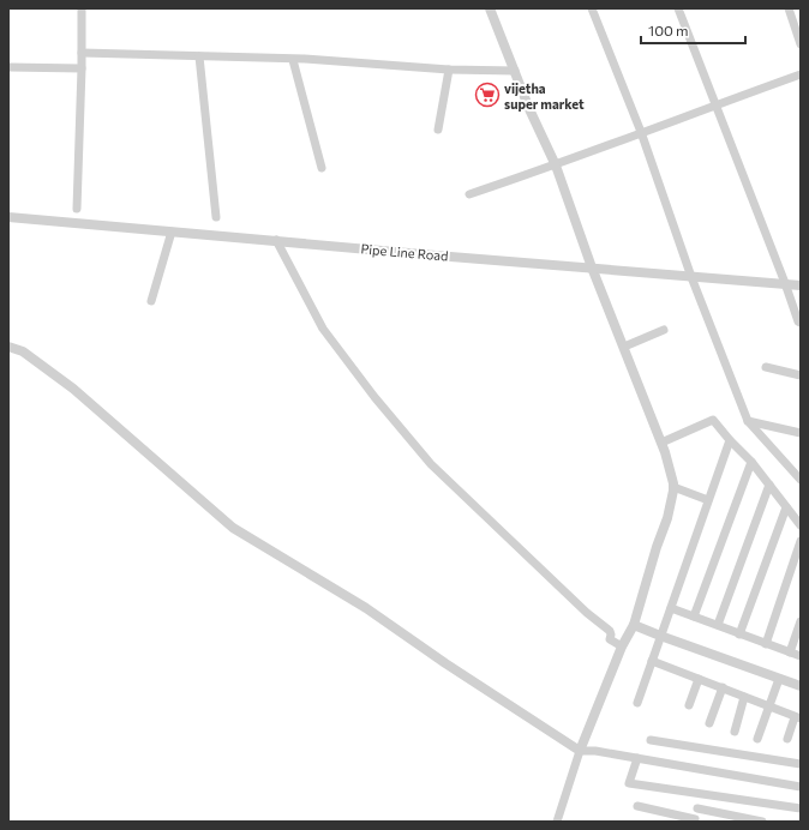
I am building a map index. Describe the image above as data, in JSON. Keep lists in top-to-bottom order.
{
  "streets": {
    "street": ["Pipe Line Road"]
  },
  "places": {
    "supermarket": ["vijetha super market"]
  },
  "scale_bar": "100 m"
}
